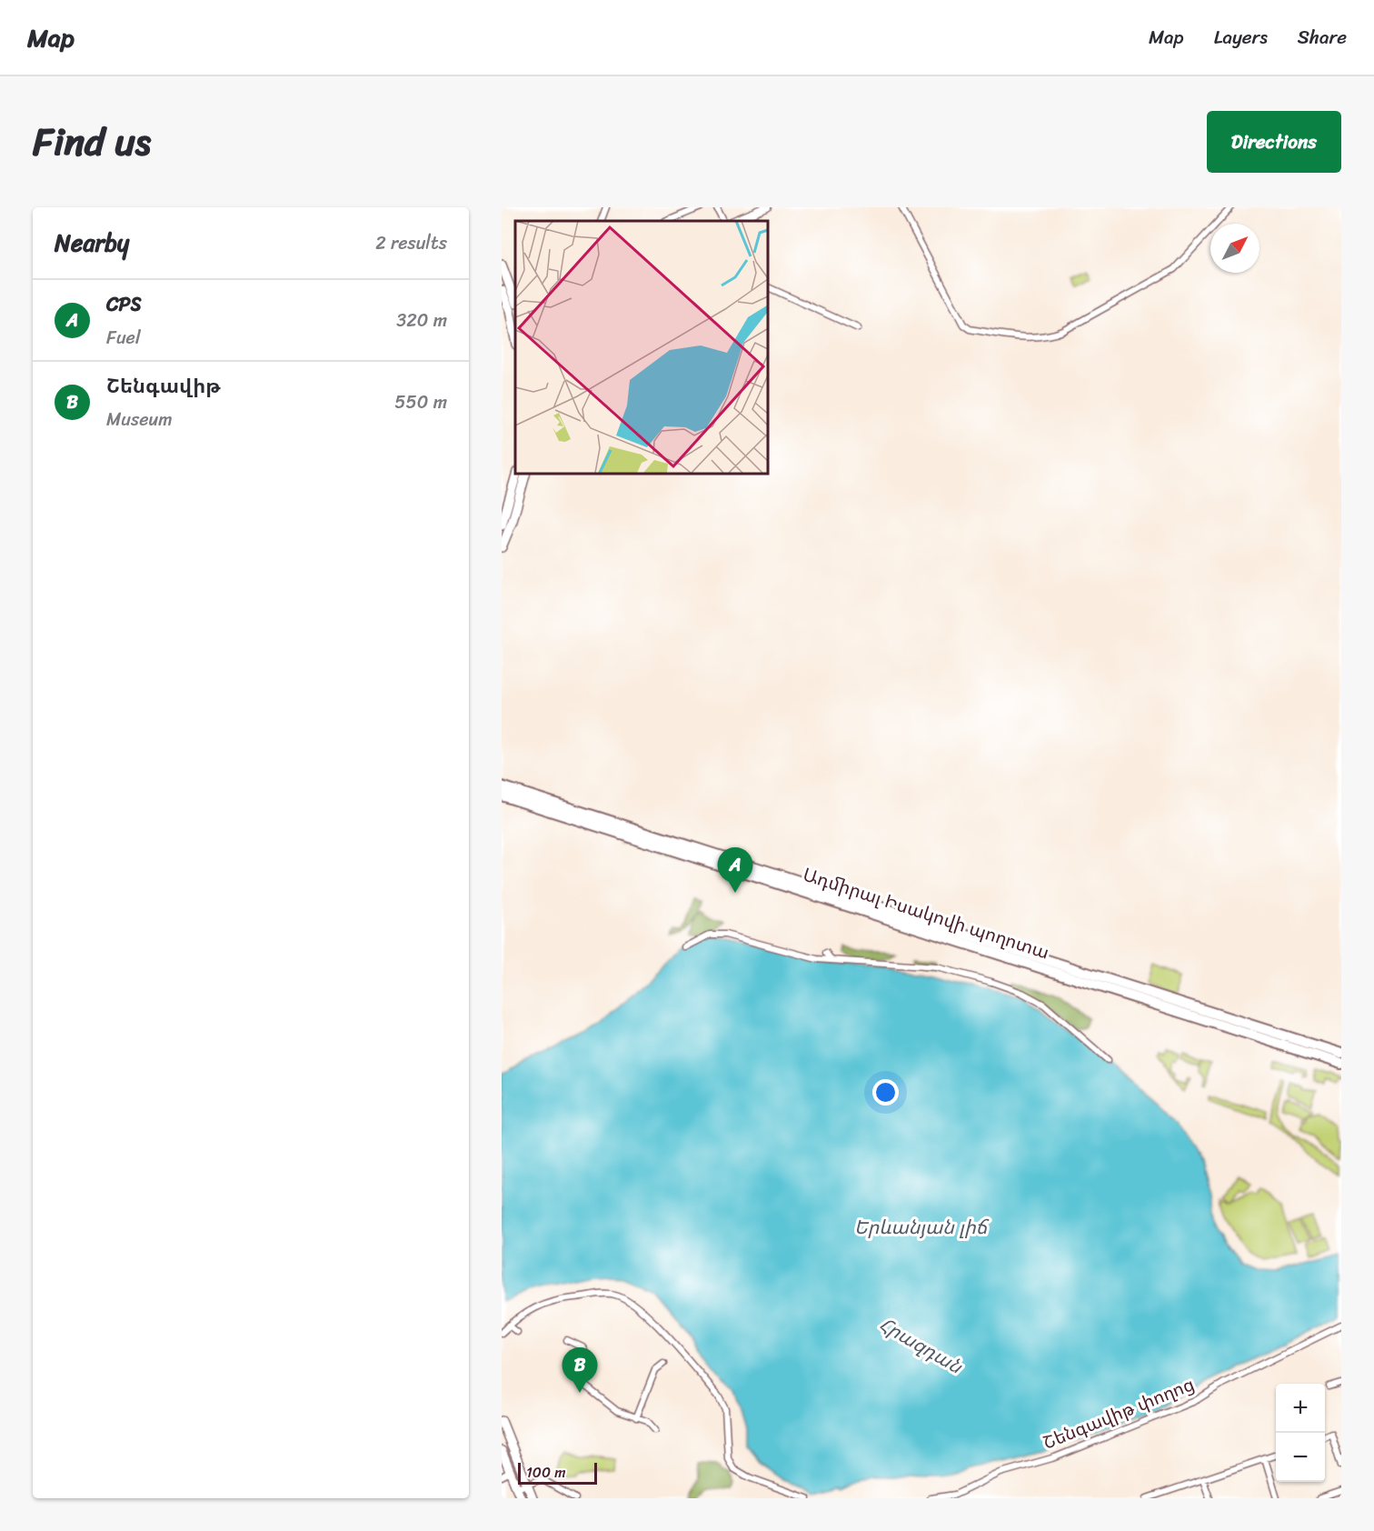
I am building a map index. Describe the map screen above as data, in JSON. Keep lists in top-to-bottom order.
{
  "streets": {
    "highway": ["Ադմիրալ Իսակովի պողոտա"],
    "street": ["Շենգավիթ փողոց"]
  },
  "water": ["Երևանյան լիճ", "Հրազդան"],
  "scale_bar": "100 m",
  "north": "top right",
  "page": {
    "header": "Map",
    "nav": ["Map", "Layers", "Share"],
    "title": "Find us",
    "buttons": "Directions",
    "heading": ["Nearby", "2 results"],
    "list": [
      {
        "mark": "A",
        "name": "CPS",
        "note": "Fuel",
        "value": "320 m"
      },
      {
        "mark": "B",
        "name": "Շենգավիթ",
        "note": "Museum",
        "value": "550 m"
      }
    ],
    "pins": ["A", "B"],
    "map_buttons": ["+", "−"],
    "scale": "100 m"
  }
}
